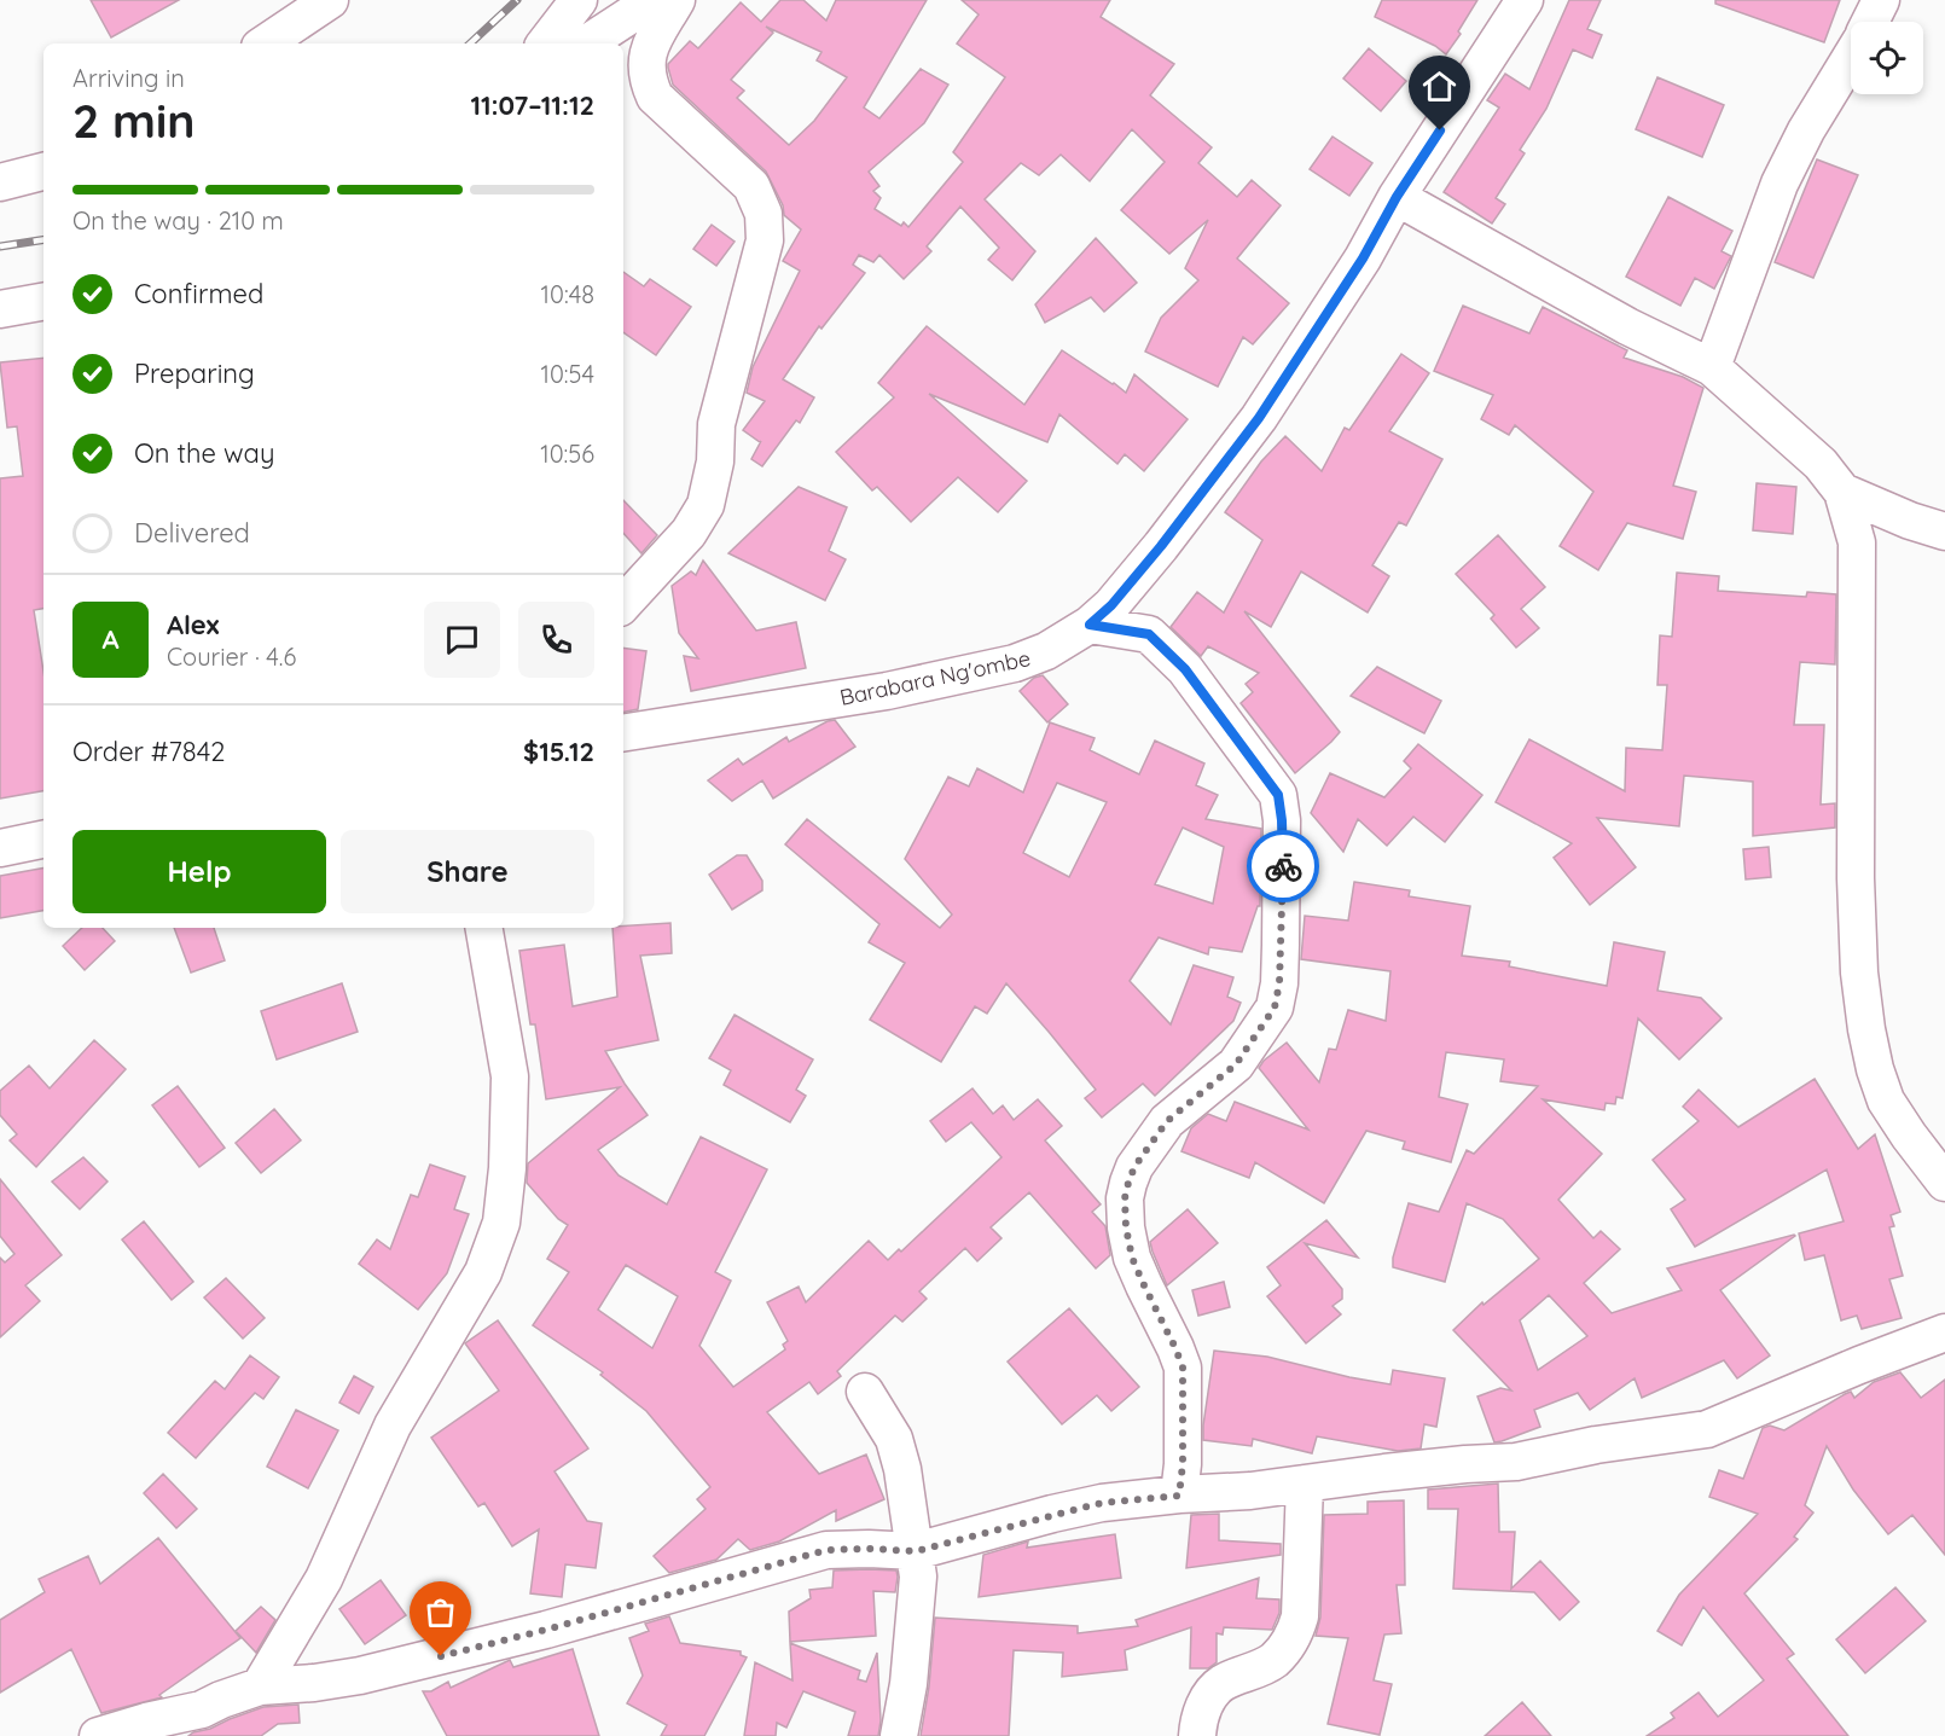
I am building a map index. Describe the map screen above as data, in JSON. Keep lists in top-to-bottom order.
{
  "streets": {
    "street": ["Barabara Ng'ombe"]
  },
  "page": {
    "heading": ["2 min", "Arriving in", "11:07–11:12"],
    "panel": [
      "Alex",
      "Courier · 4.6",
      "Order #7842",
      "$15.12"
    ],
    "bar": "On the way · 210 m",
    "list": [
      ["Confirmed", "10:48"],
      ["Preparing", "10:54"],
      ["On the way", "10:56"],
      "Delivered"
    ],
    "round": "A",
    "buttons": ["Help", "Share"]
  }
}
